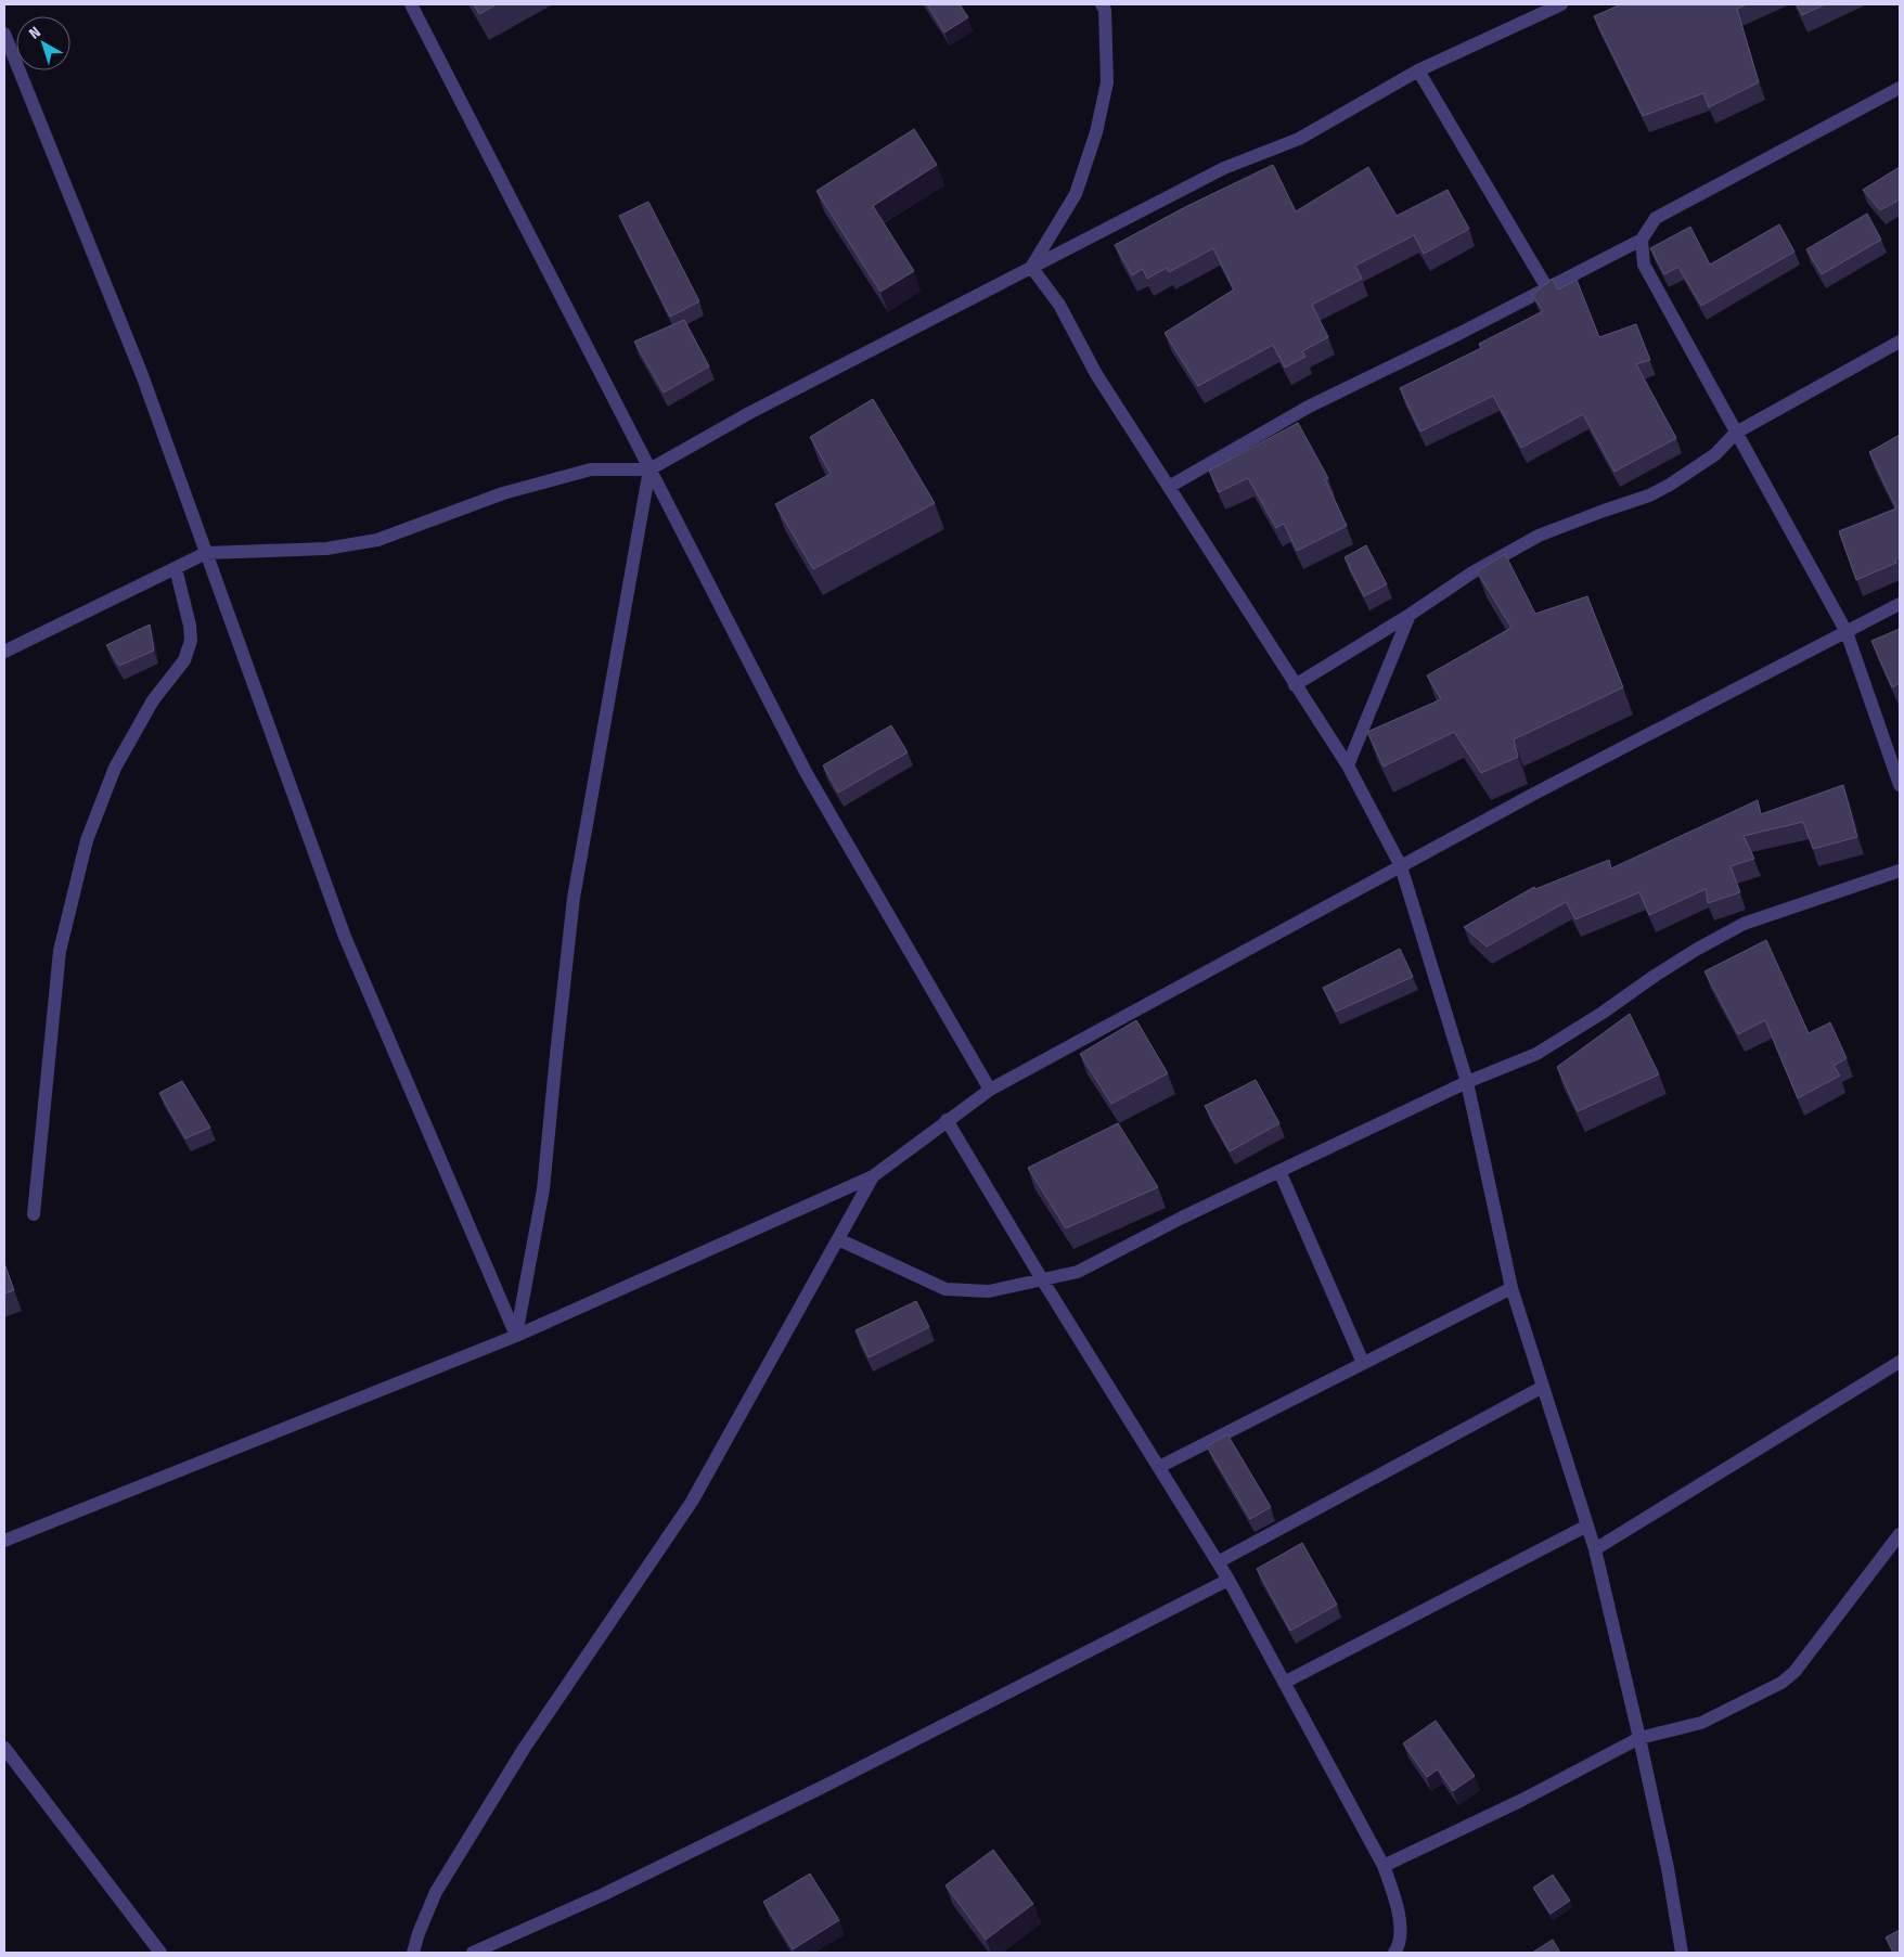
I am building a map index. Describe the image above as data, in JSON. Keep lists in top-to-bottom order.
{
  "north": "top left"
}
